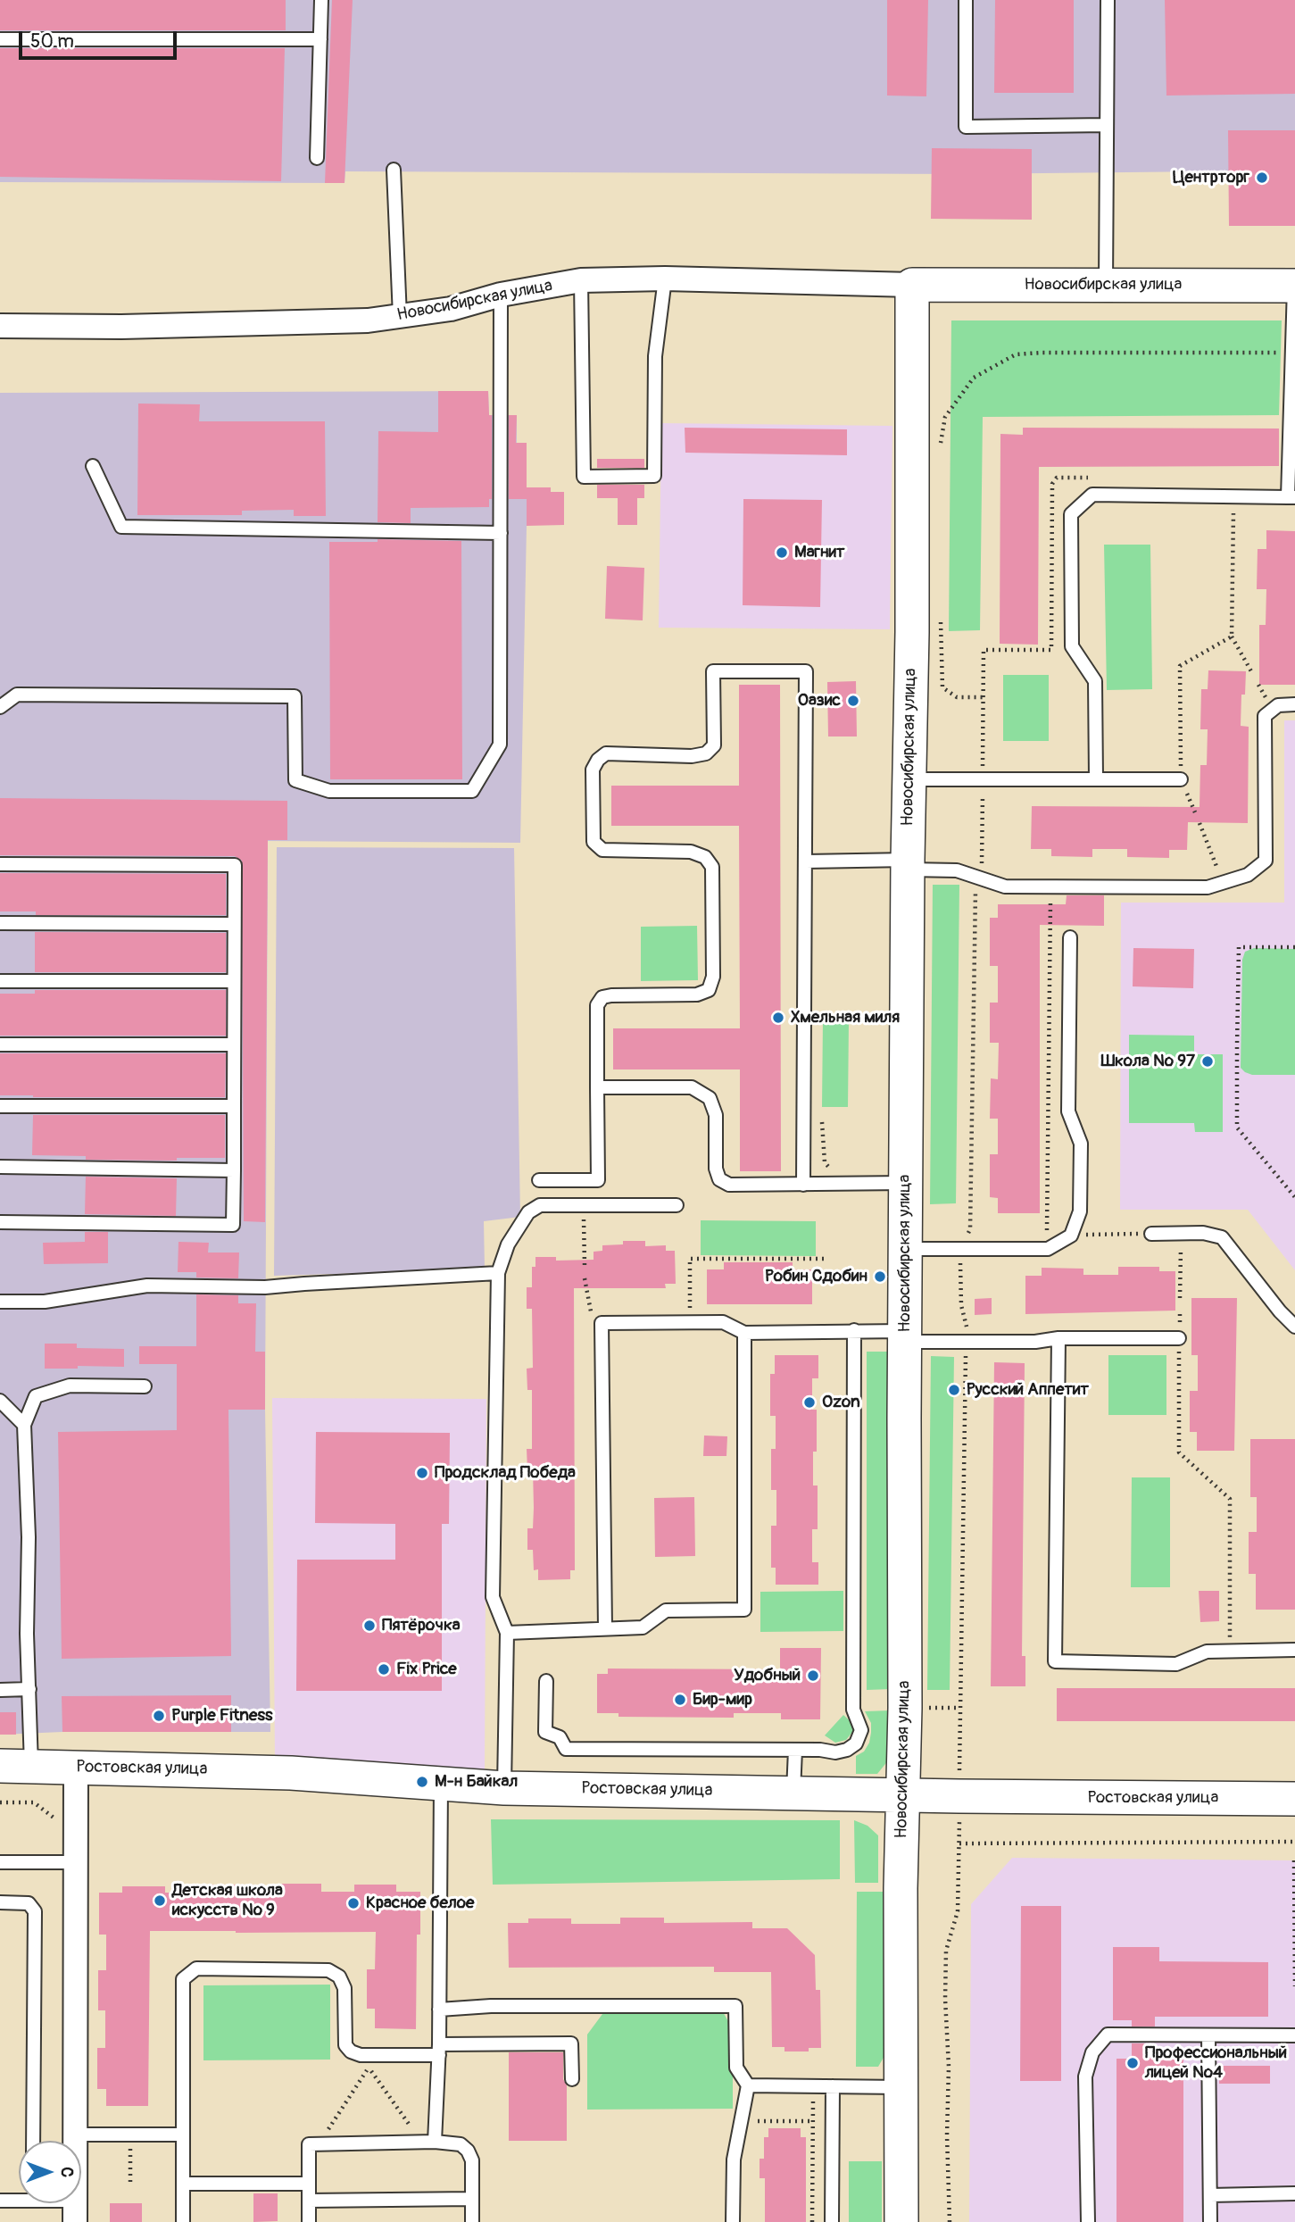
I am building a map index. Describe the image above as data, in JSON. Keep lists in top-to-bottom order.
{
  "streets": {
    "street": ["Новосибирская улица", "Ростовская улица"]
  },
  "crossings": [
    ["Новосибирская улица", "Ростовская улица"]
  ],
  "places": [
    "Центрторг",
    "Магнит",
    "Оазис",
    "Хмельная миля",
    "Школа № 97",
    "Робин Сдобин",
    "Русский Аппетит",
    "Ozon",
    "Продсклад Победа",
    "Пятёрочка",
    "Fix Price",
    "Удобный",
    "Бир-мир",
    "Purple Fitness",
    "М-н Байкал",
    "Детская школа искусств № 9",
    "Красное белое",
    "Профессиональный лицей №4"
  ],
  "scale_bar": "50 m",
  "north": "right"
}
